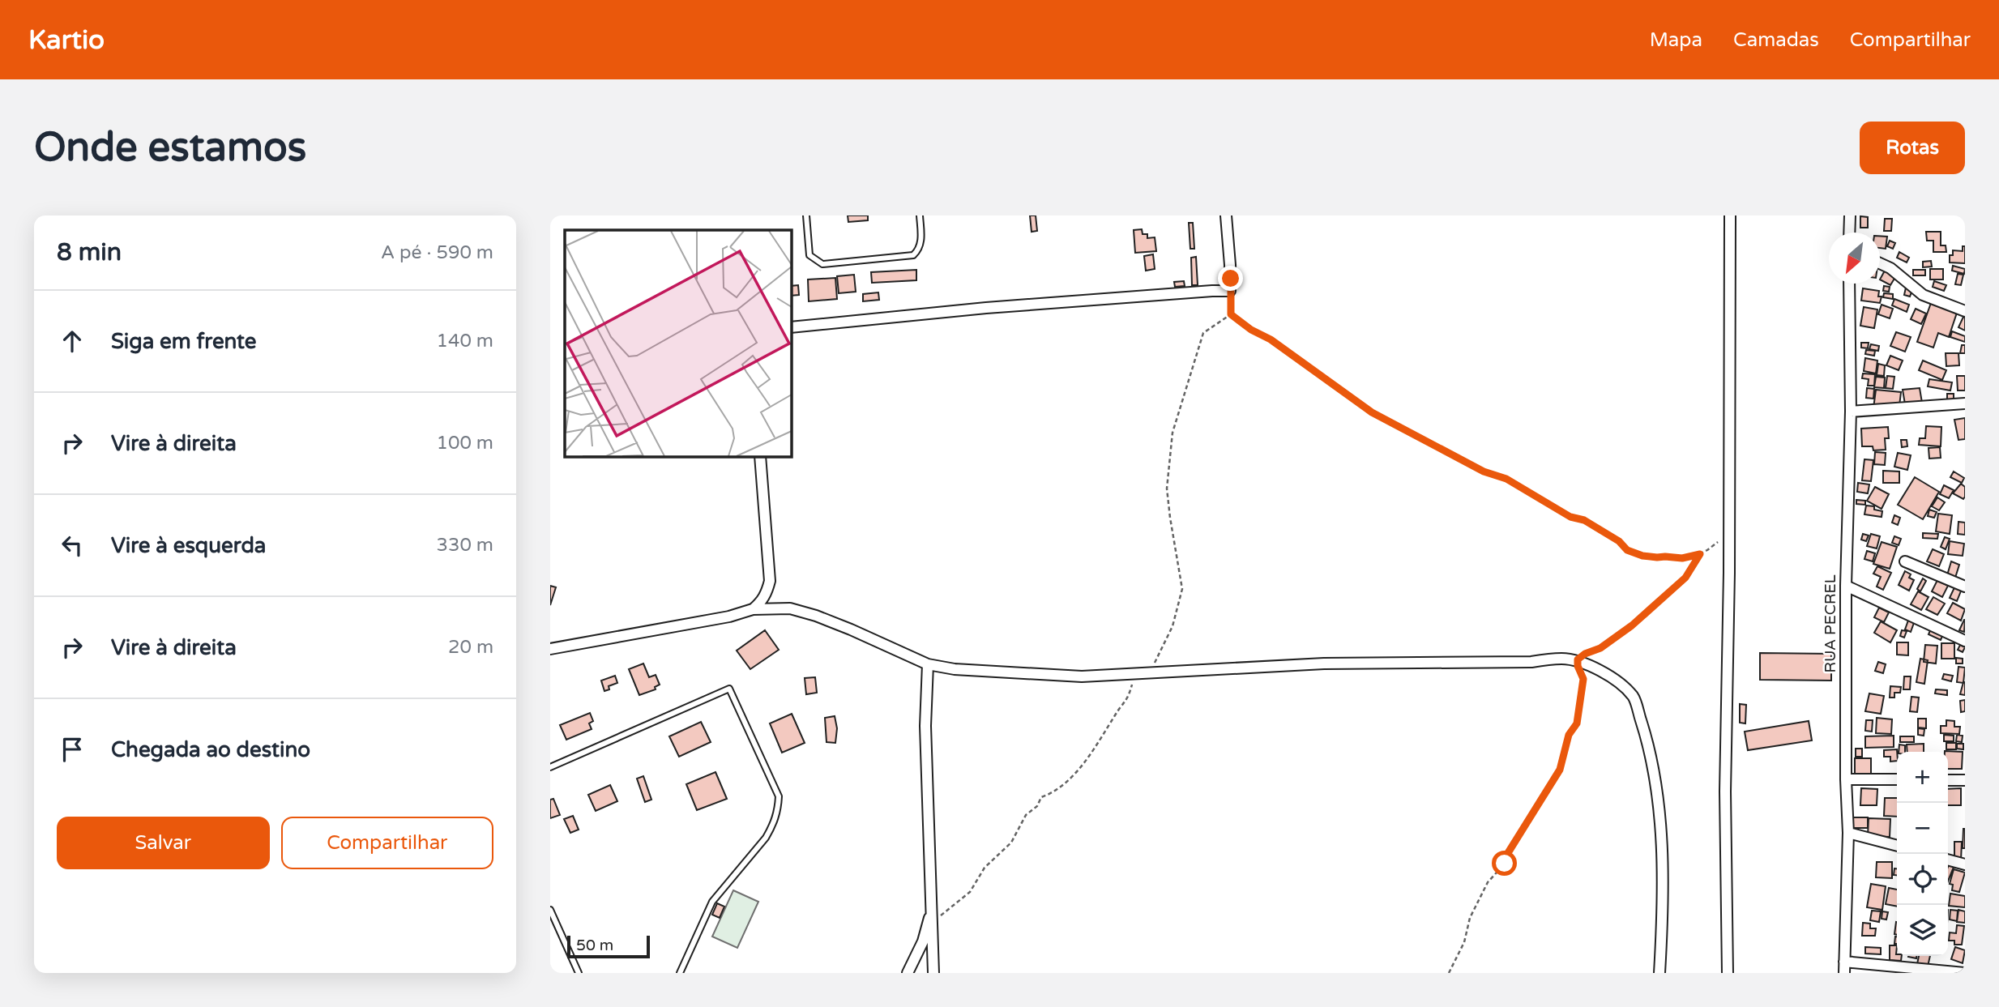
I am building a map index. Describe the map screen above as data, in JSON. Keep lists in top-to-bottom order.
{
  "streets": {
    "street": ["RUA PECREL"]
  },
  "scale_bar": "50 m",
  "north": "bottom left",
  "page": {
    "header": "Kartio",
    "nav": ["Mapa", "Camadas", "Compartilhar"],
    "buttons": [
      "Rotas",
      ["Salvar", "Compartilhar"]
    ],
    "title": "Onde estamos",
    "heading": ["8 min", "A pé · 590 m"],
    "list": [
      ["Siga em frente", "140 m"],
      ["Vire à direita", "100 m"],
      ["Vire à esquerda", "330 m"],
      ["Vire à direita", "20 m"],
      "Chegada ao destino"
    ],
    "map_buttons": ["+", "−"],
    "scale": "50 m"
  }
}
